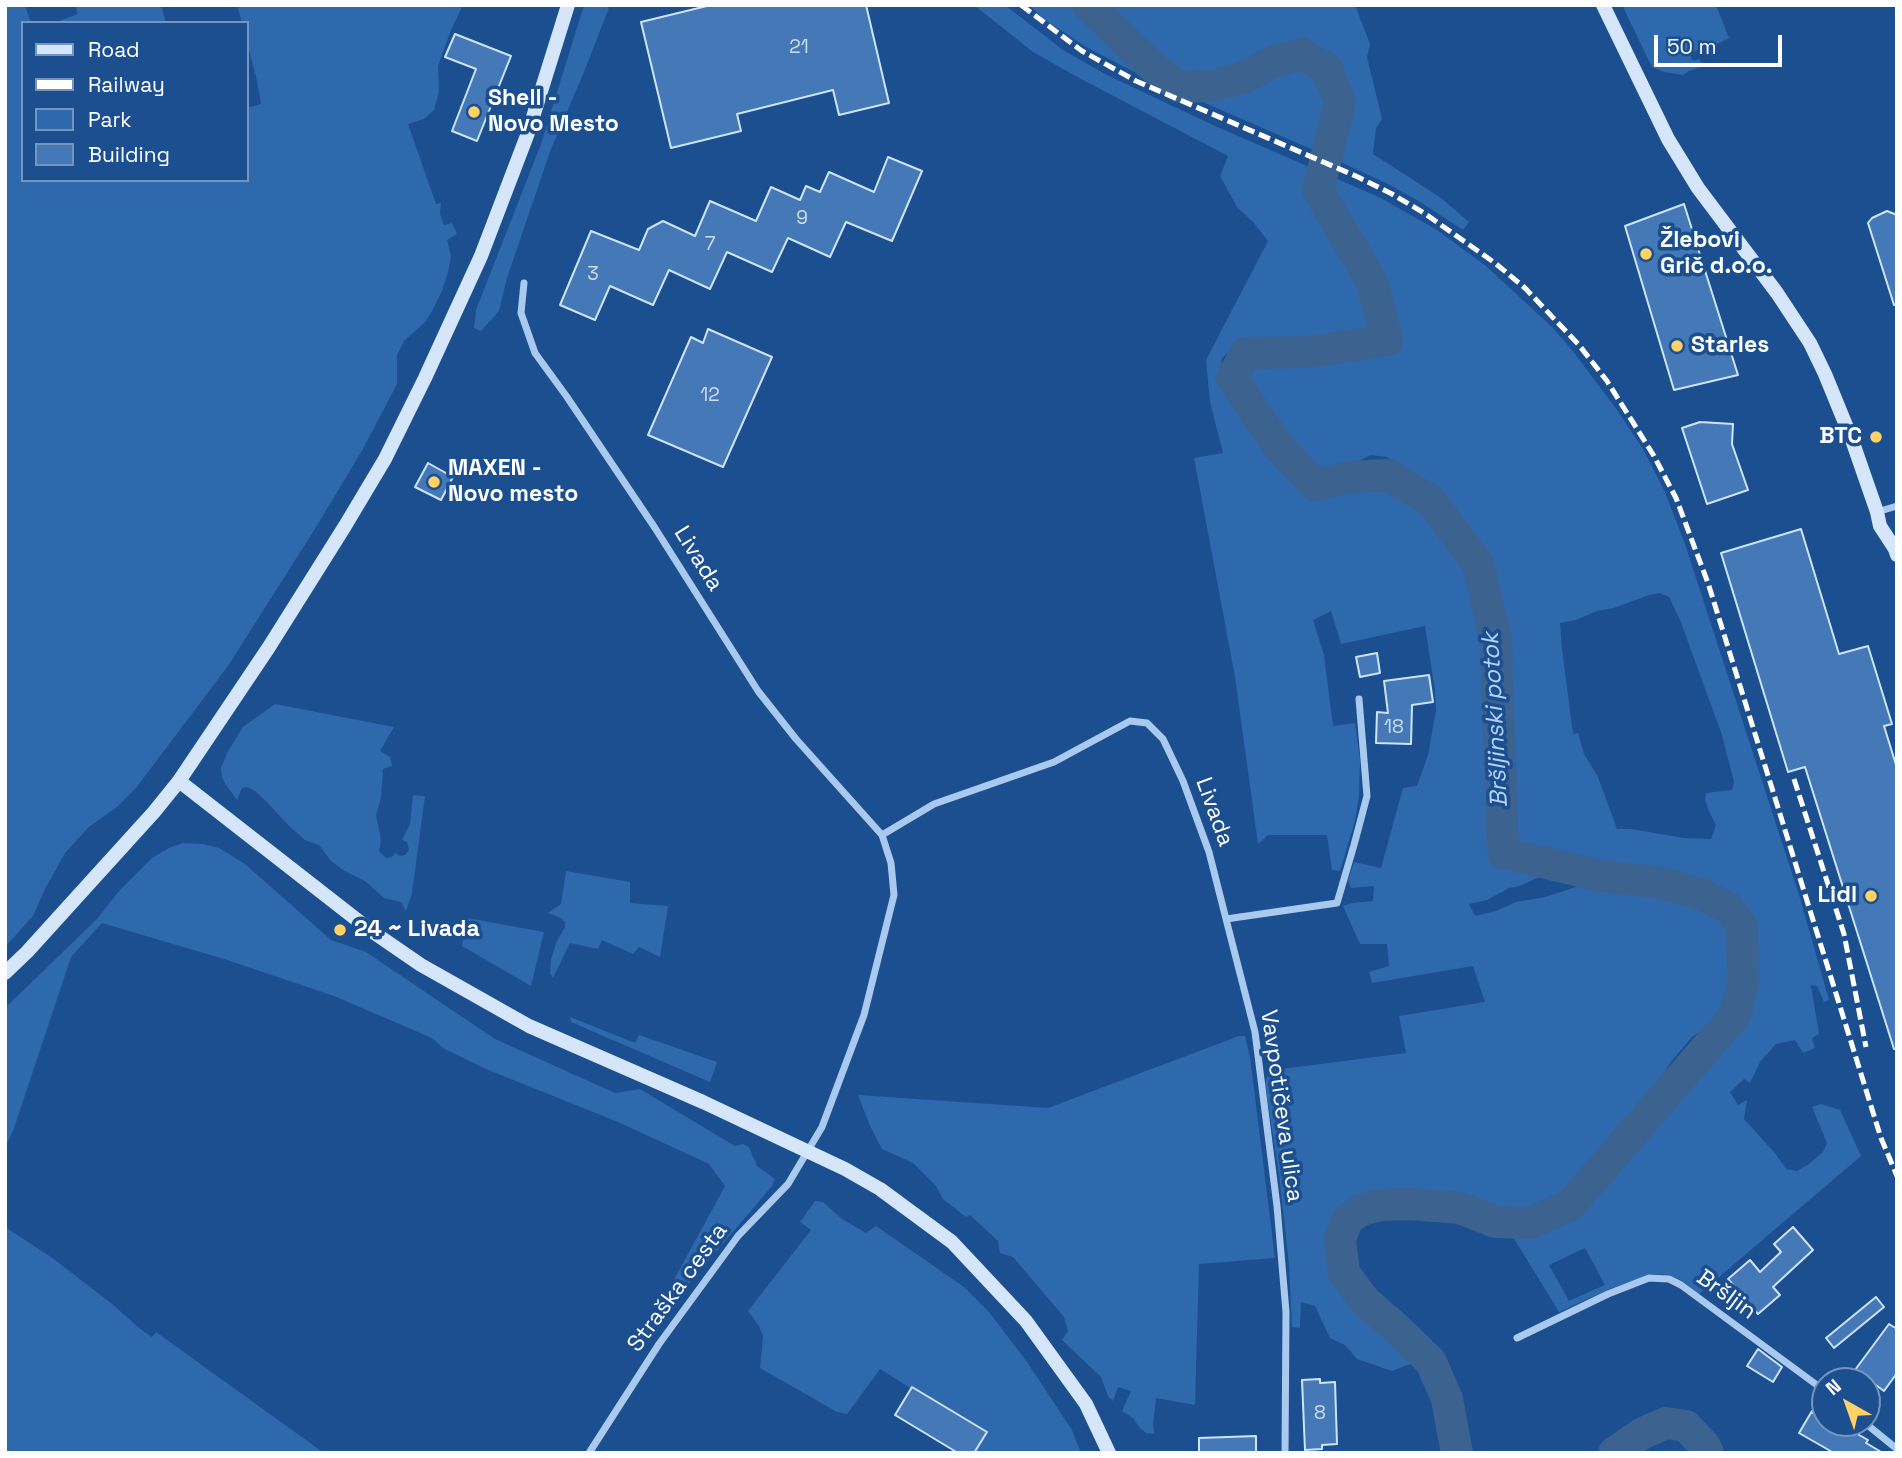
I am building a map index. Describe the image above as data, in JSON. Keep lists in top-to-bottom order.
{
  "streets": {
    "street": [
      "Livada",
      "Vavpotičeva ulica",
      "Straška cesta",
      "Bršljin"
    ]
  },
  "crossings": [
    ["Livada", "Vavpotičeva ulica"],
    ["Livada", "Straška cesta"]
  ],
  "water": ["Bršljinski potok"],
  "places": [
    "Shell - Novo Mesto",
    "Žlebovi Grič d.o.o.",
    "Starles",
    "BTC",
    "MAXEN - Novo mesto",
    "Lidl",
    "24 ~ Livada"
  ],
  "house_numbers": [
    "21",
    "9",
    "7",
    "3",
    "12",
    "18",
    "8"
  ],
  "legend": [
    "Road",
    "Railway",
    "Park",
    "Building"
  ],
  "scale_bar": "50 m",
  "north": "top left"
}
